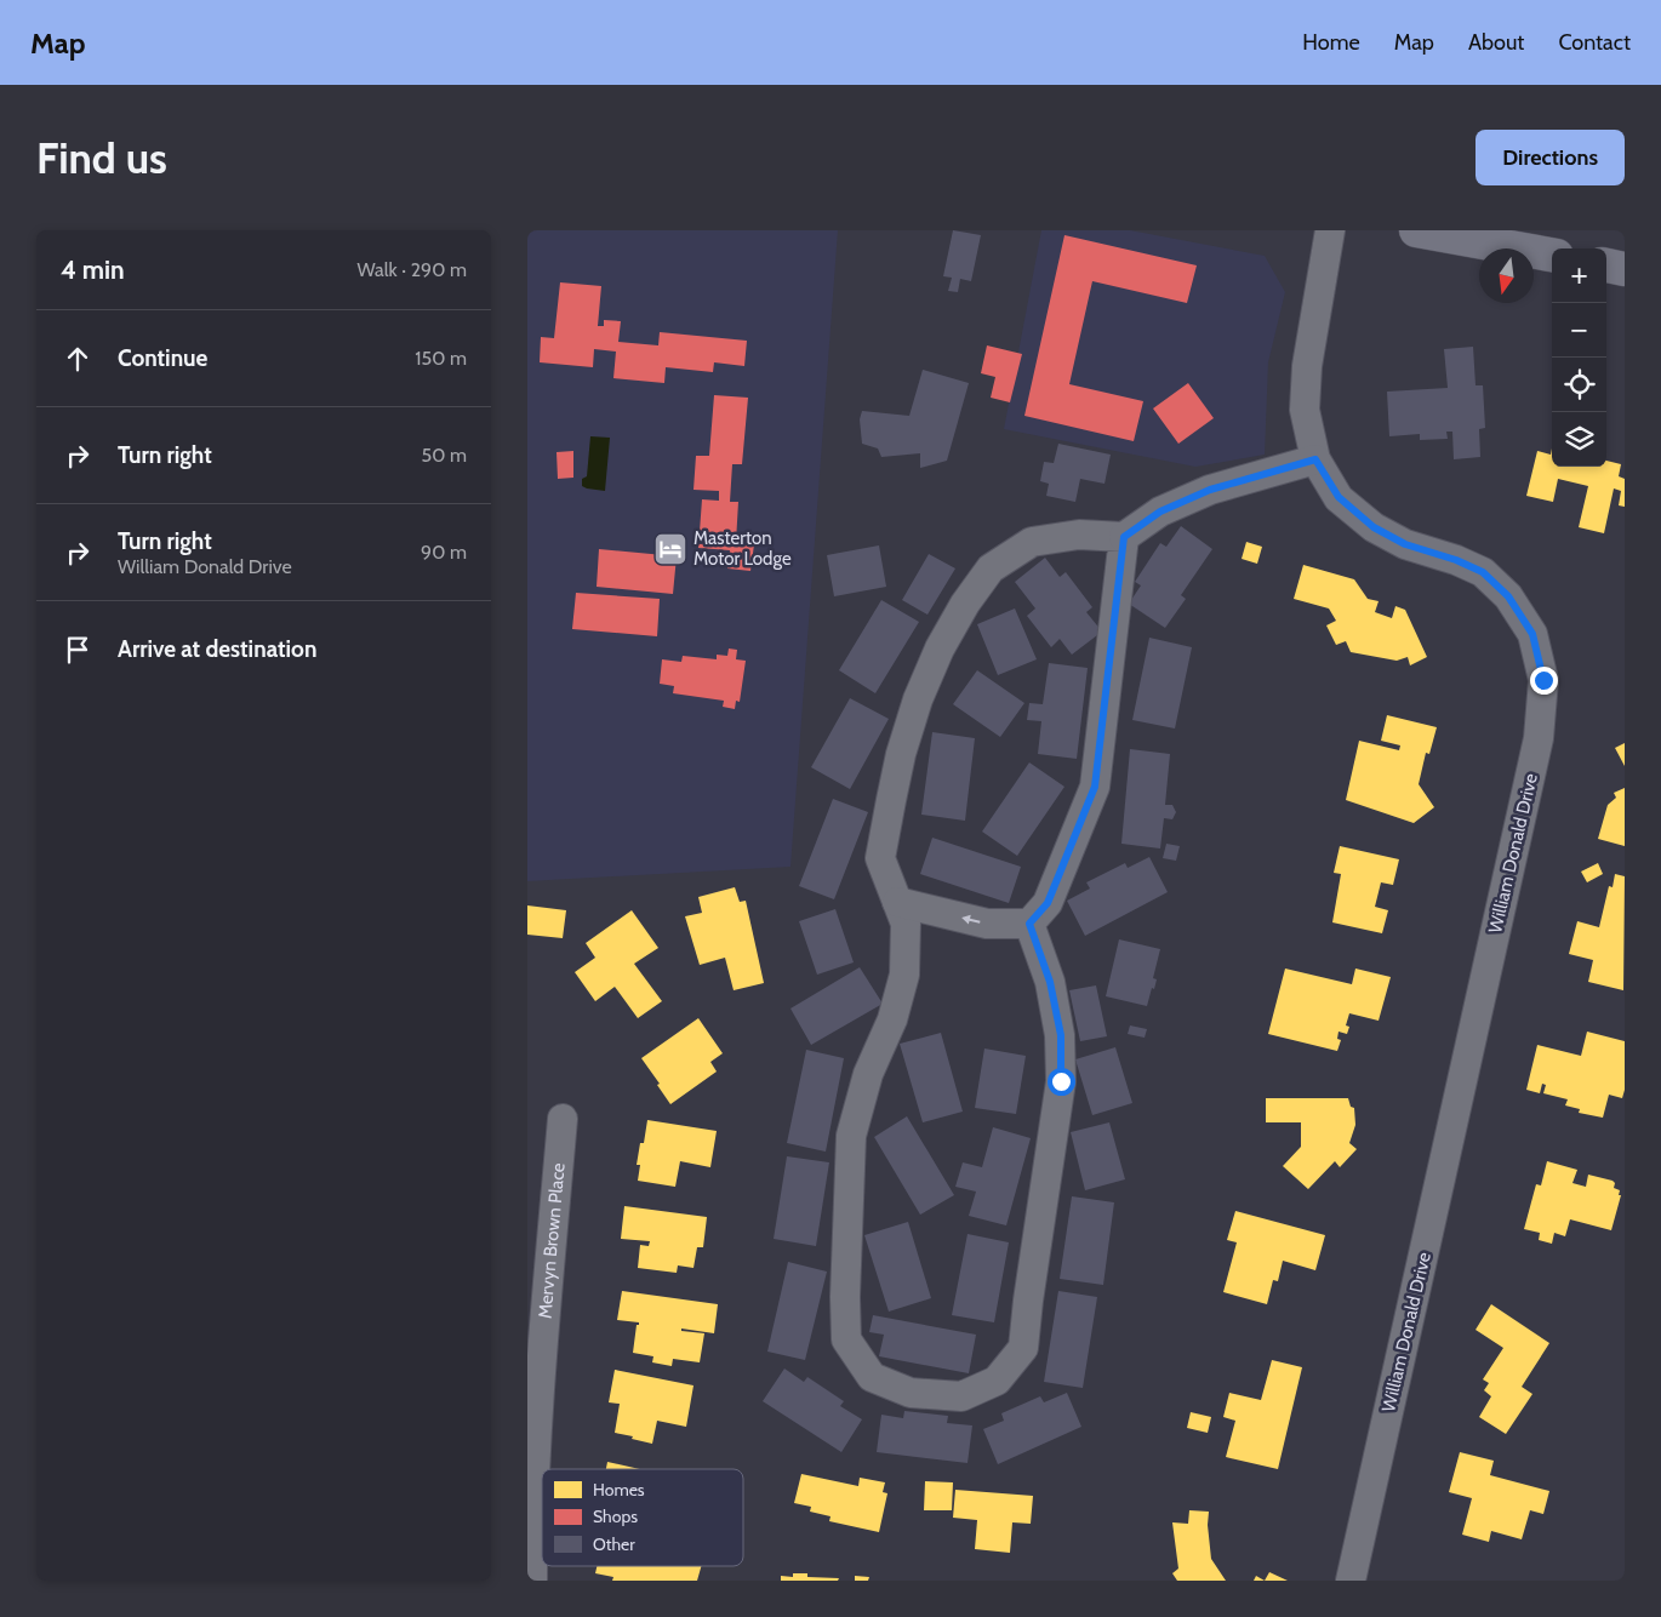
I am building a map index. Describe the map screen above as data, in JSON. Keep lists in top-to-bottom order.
{
  "streets": {
    "street": ["William Donald Drive", "Mervyn Brown Place"]
  },
  "places": {
    "hotel": ["Masterton Motor Lodge"]
  },
  "legend": ["Homes", "Shops", "Other"],
  "north": "bottom",
  "page": {
    "header": "Map",
    "nav": [
      "Home",
      "Map",
      "About",
      "Contact"
    ],
    "buttons": "Directions",
    "title": "Find us",
    "heading": ["4 min", "Walk · 290 m"],
    "map_buttons": ["+", "−"],
    "list": [
      ["Continue", "150 m"],
      ["Turn right", "50 m"],
      ["Turn right", "William Donald Drive", "90 m"],
      "Arrive at destination"
    ]
  }
}
